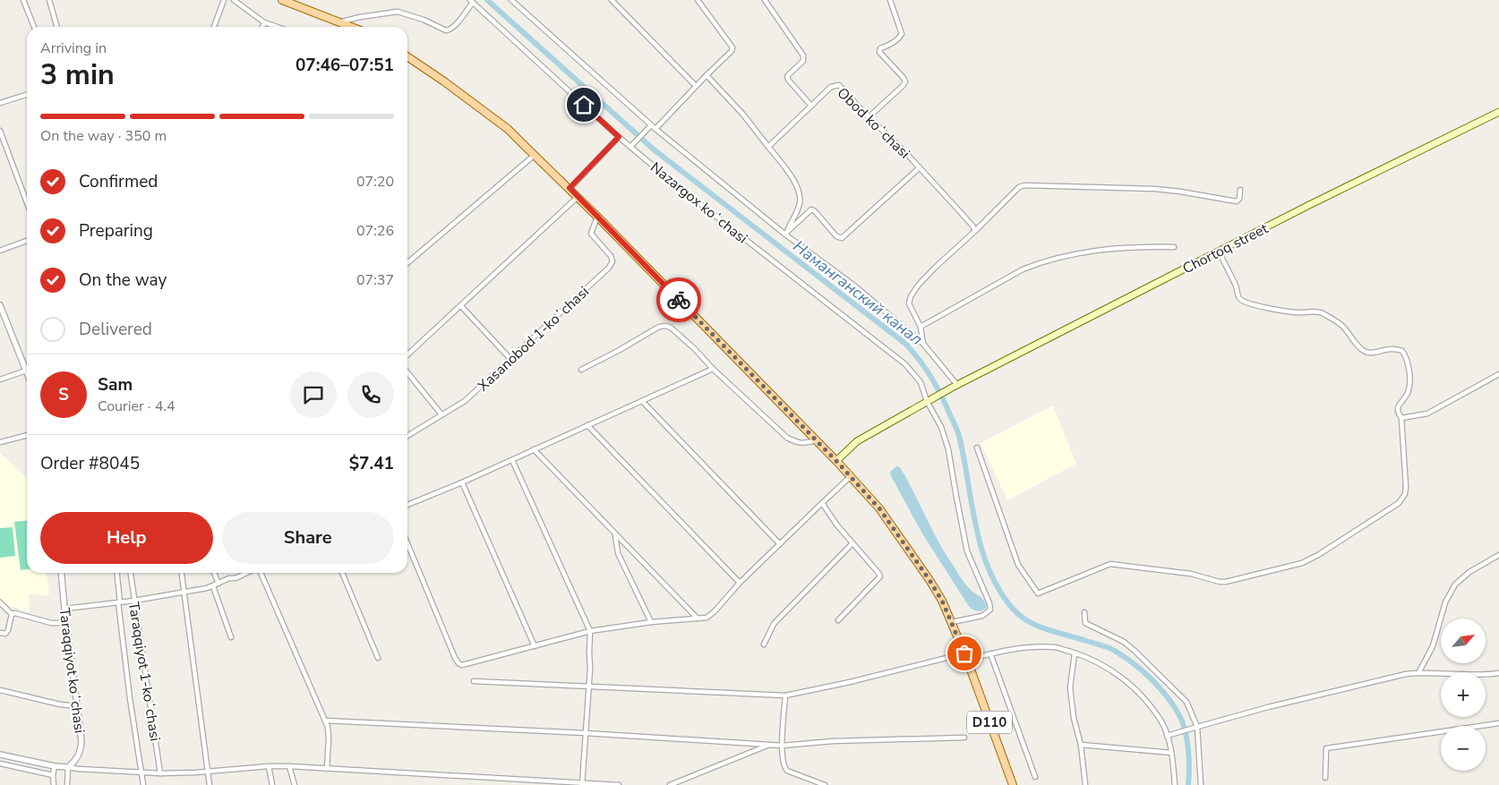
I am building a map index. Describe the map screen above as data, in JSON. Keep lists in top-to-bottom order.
{
  "streets": {
    "main road": ["Chortoq street", "D110"],
    "street": [
      "Obod koʻchasi",
      "Nazargox koʻchasi",
      "Xasanobod 1-koʻchasi",
      "Taraqqiyot koʻchasi",
      "Taraqqiyot 1-koʻchasi"
    ]
  },
  "crossings": [
    ["Nazargox koʻchasi", "Chortoq street"],
    ["Nazargox koʻchasi", "D110"],
    ["Chortoq street", "D110"],
    ["Xasanobod 1-koʻchasi", "D110"]
  ],
  "water": ["Наманганский канал"],
  "north": "top right",
  "page": {
    "heading": ["3 min", "Arriving in", "07:46–07:51"],
    "panel": [
      "Sam",
      "Courier · 4.4",
      "Order #8045",
      "$7.41"
    ],
    "bar": "On the way · 350 m",
    "list": [
      ["Confirmed", "07:20"],
      ["Preparing", "07:26"],
      ["On the way", "07:37"],
      "Delivered"
    ],
    "round": "S",
    "buttons": ["Help", "Share"],
    "map_buttons": ["+", "−"]
  }
}
